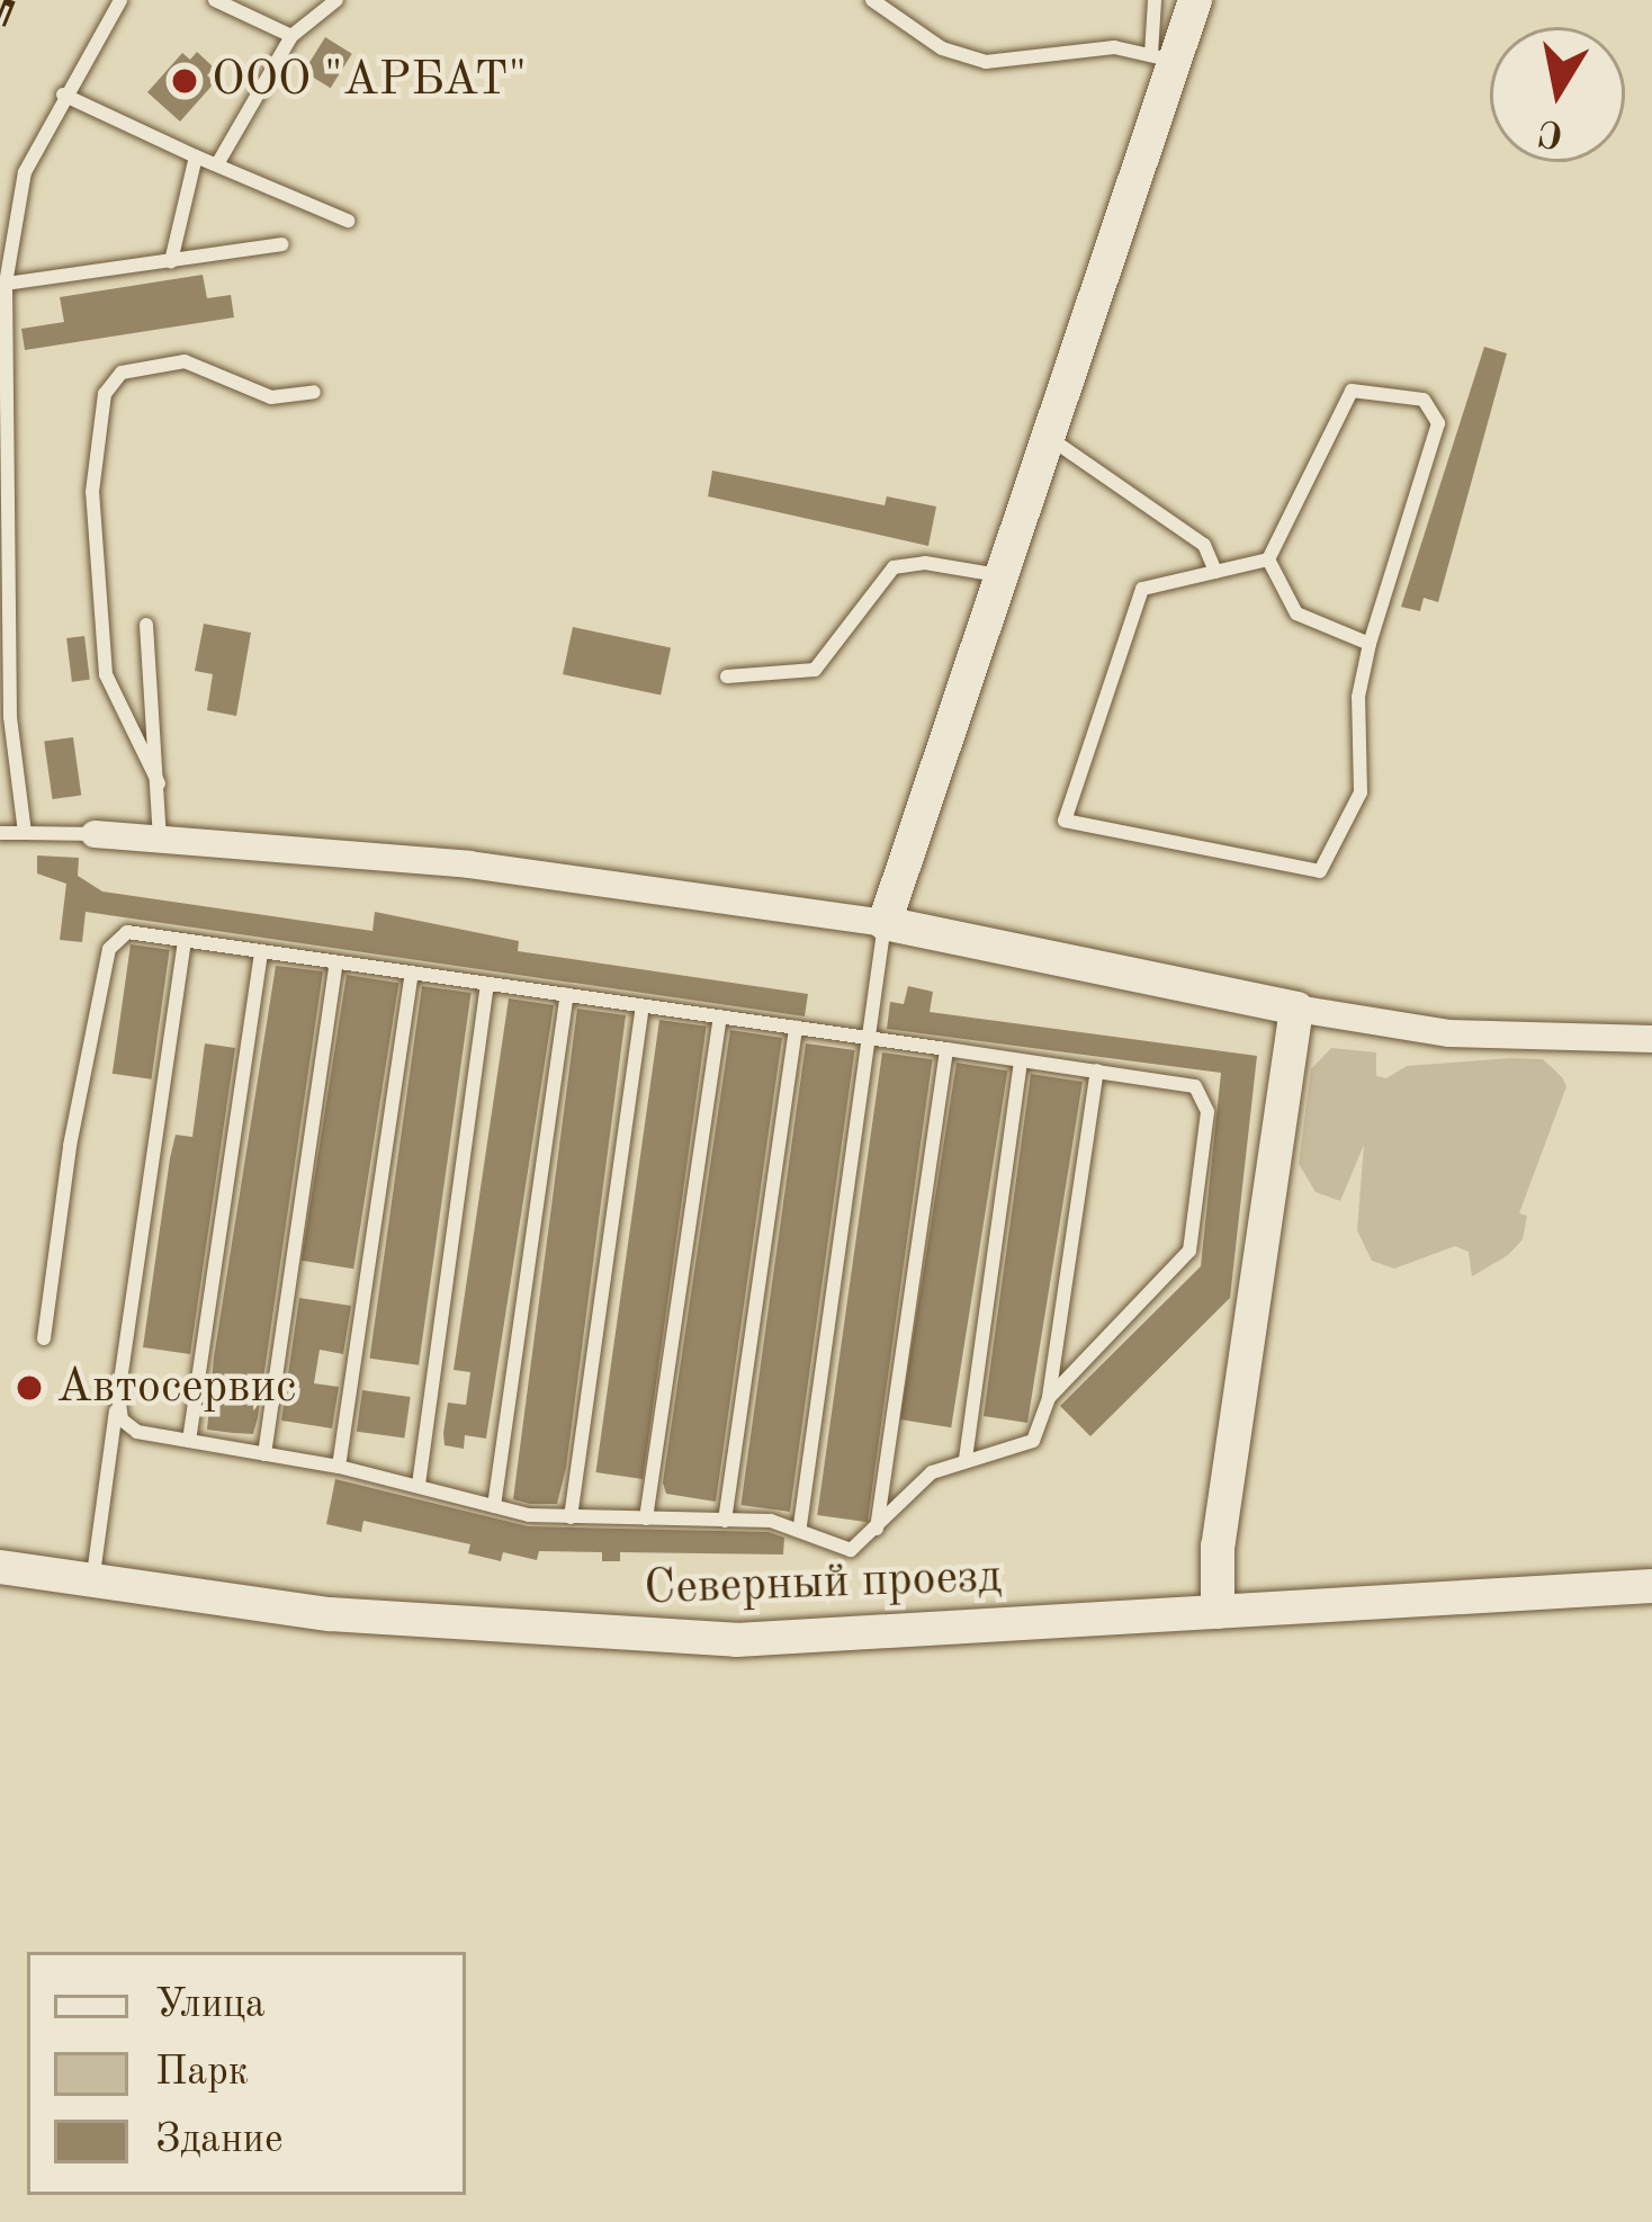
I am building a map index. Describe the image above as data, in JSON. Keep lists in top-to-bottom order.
{
  "streets": {
    "street": ["Северный проезд"]
  },
  "places": ["ООО \"АРБАТ\"", "Автосервис"],
  "legend": ["Улица", "Парк", "Здание"],
  "north": "bottom"
}
